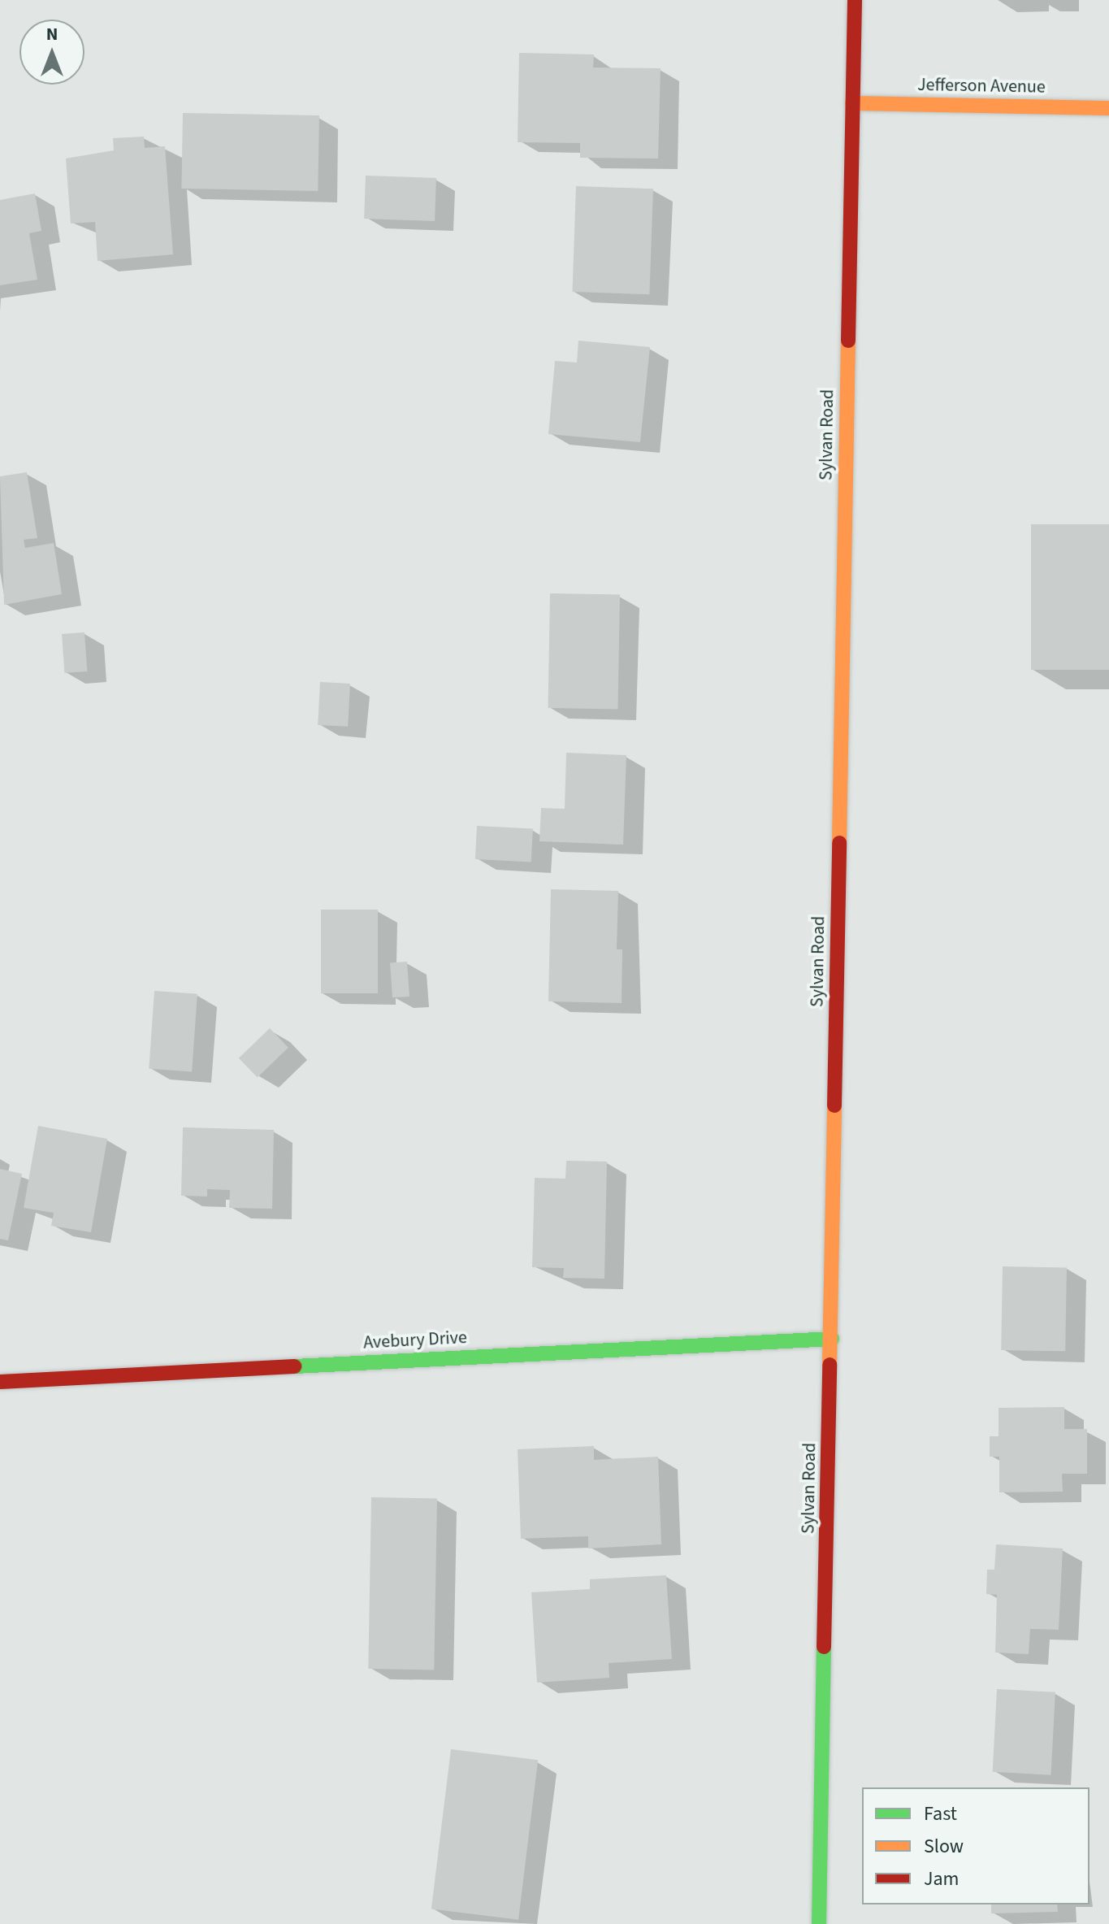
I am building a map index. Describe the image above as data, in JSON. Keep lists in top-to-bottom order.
{
  "streets": {
    "main road": ["Jefferson Avenue", "Sylvan Road", "Avebury Drive"]
  },
  "crossings": [
    ["Jefferson Avenue", "Sylvan Road"],
    ["Sylvan Road", "Avebury Drive"]
  ],
  "legend": ["Fast", "Slow", "Jam"],
  "north": "top"
}
